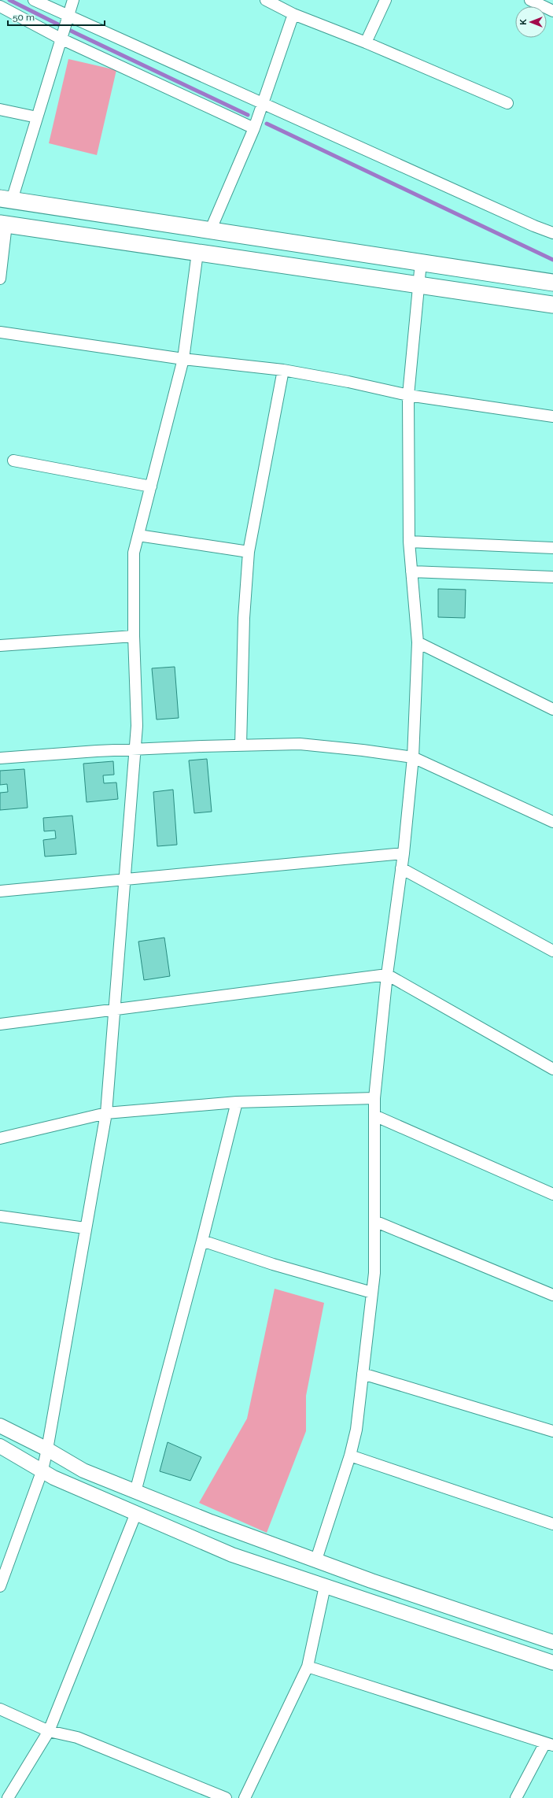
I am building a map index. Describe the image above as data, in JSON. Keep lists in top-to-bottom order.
{
  "scale_bar": "50 m",
  "north": "left"
}
